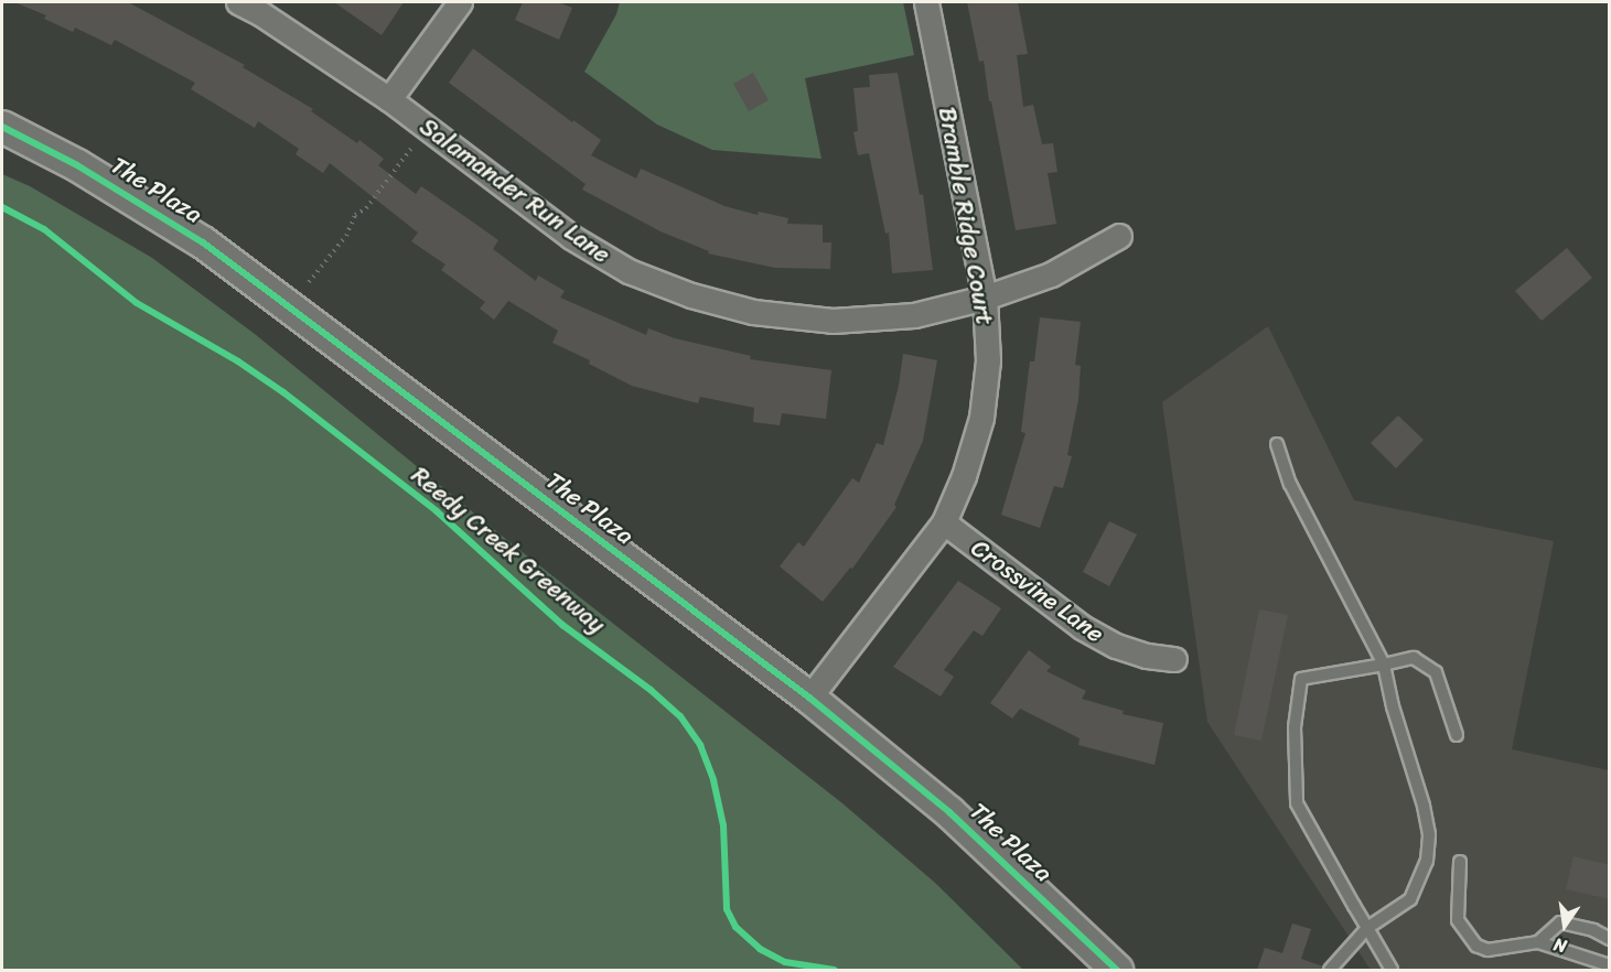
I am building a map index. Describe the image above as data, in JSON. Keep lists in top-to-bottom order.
{
  "streets": {
    "street": [
      "The Plaza",
      "Salamander Run Lane",
      "Bramble Ridge Court",
      "Crossvine Lane"
    ],
    "cycle path": ["Reedy Creek Greenway"]
  },
  "crossings": [
    ["The Plaza", "Bramble Ridge Court"],
    ["Salamander Run Lane", "Bramble Ridge Court"],
    ["Bramble Ridge Court", "Crossvine Lane"]
  ],
  "north": "bottom"
}
